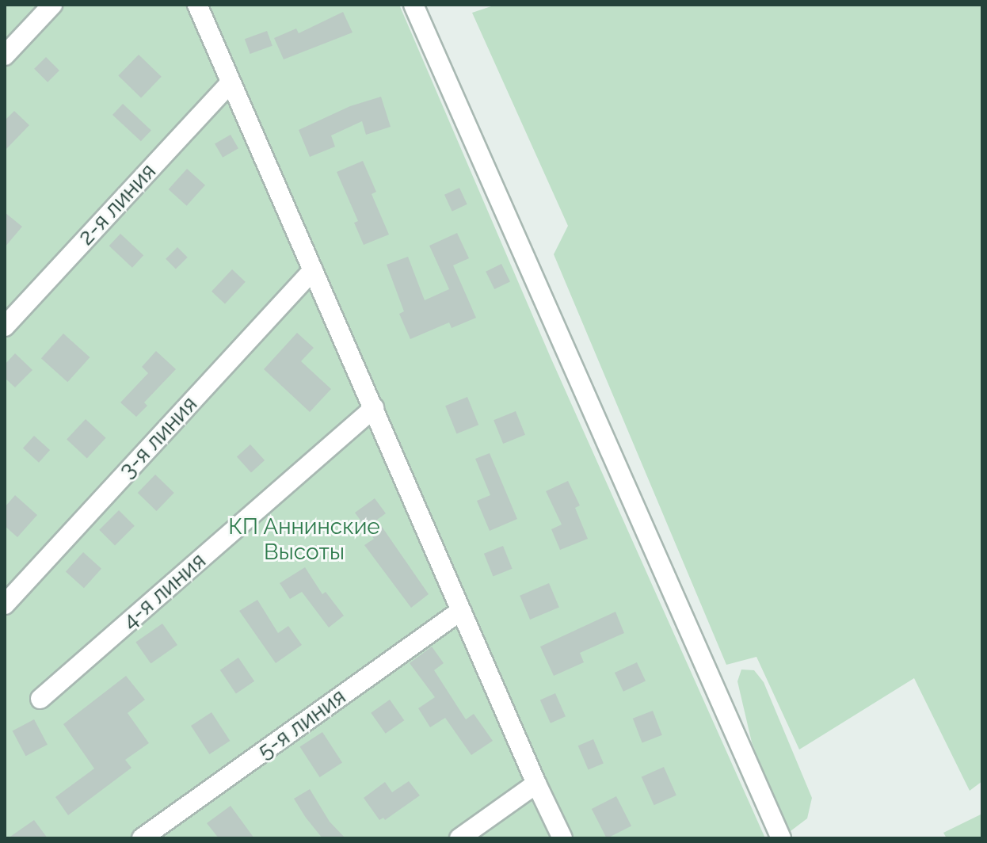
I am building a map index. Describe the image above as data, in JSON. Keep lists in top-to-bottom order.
{
  "streets": {
    "street": [
      "2-я линия",
      "3-я линия",
      "4-я линия",
      "5-я линия"
    ]
  },
  "parks": ["КП Аннинские Высоты"]
}
